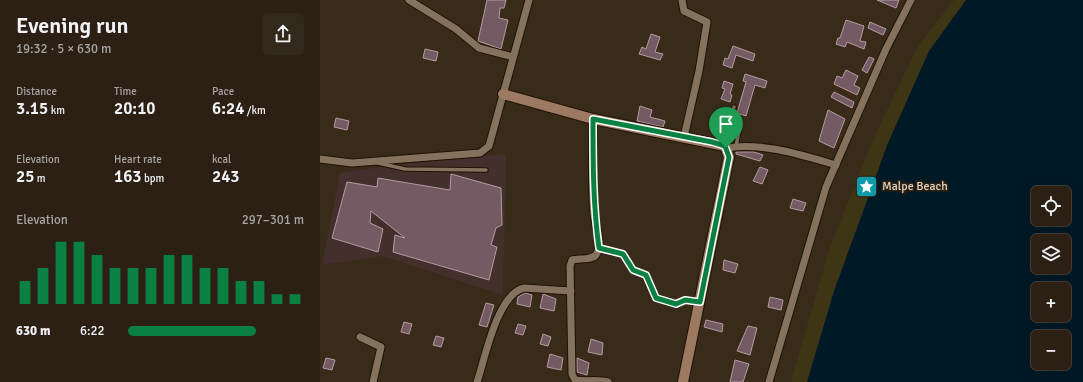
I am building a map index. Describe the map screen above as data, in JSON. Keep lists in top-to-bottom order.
{
  "places": {
    "place": ["Malpe Beach"]
  },
  "page": {
    "heading": ["Evening run", "19:32 · 5 × 630 m"],
    "stats": [
      ["Distance", "3.15 km"],
      ["Time", "20:10"],
      ["Pace", "6:24 /km"],
      ["Elevation", "25 m"],
      ["Heart rate", "163 bpm"],
      ["kcal", "243"]
    ],
    "map_buttons": ["+", "−"],
    "chart": ["Elevation", "297–301 m"],
    "list": [
      {
        "name": "630 m",
        "note": "6:22"
      }
    ]
  }
}
